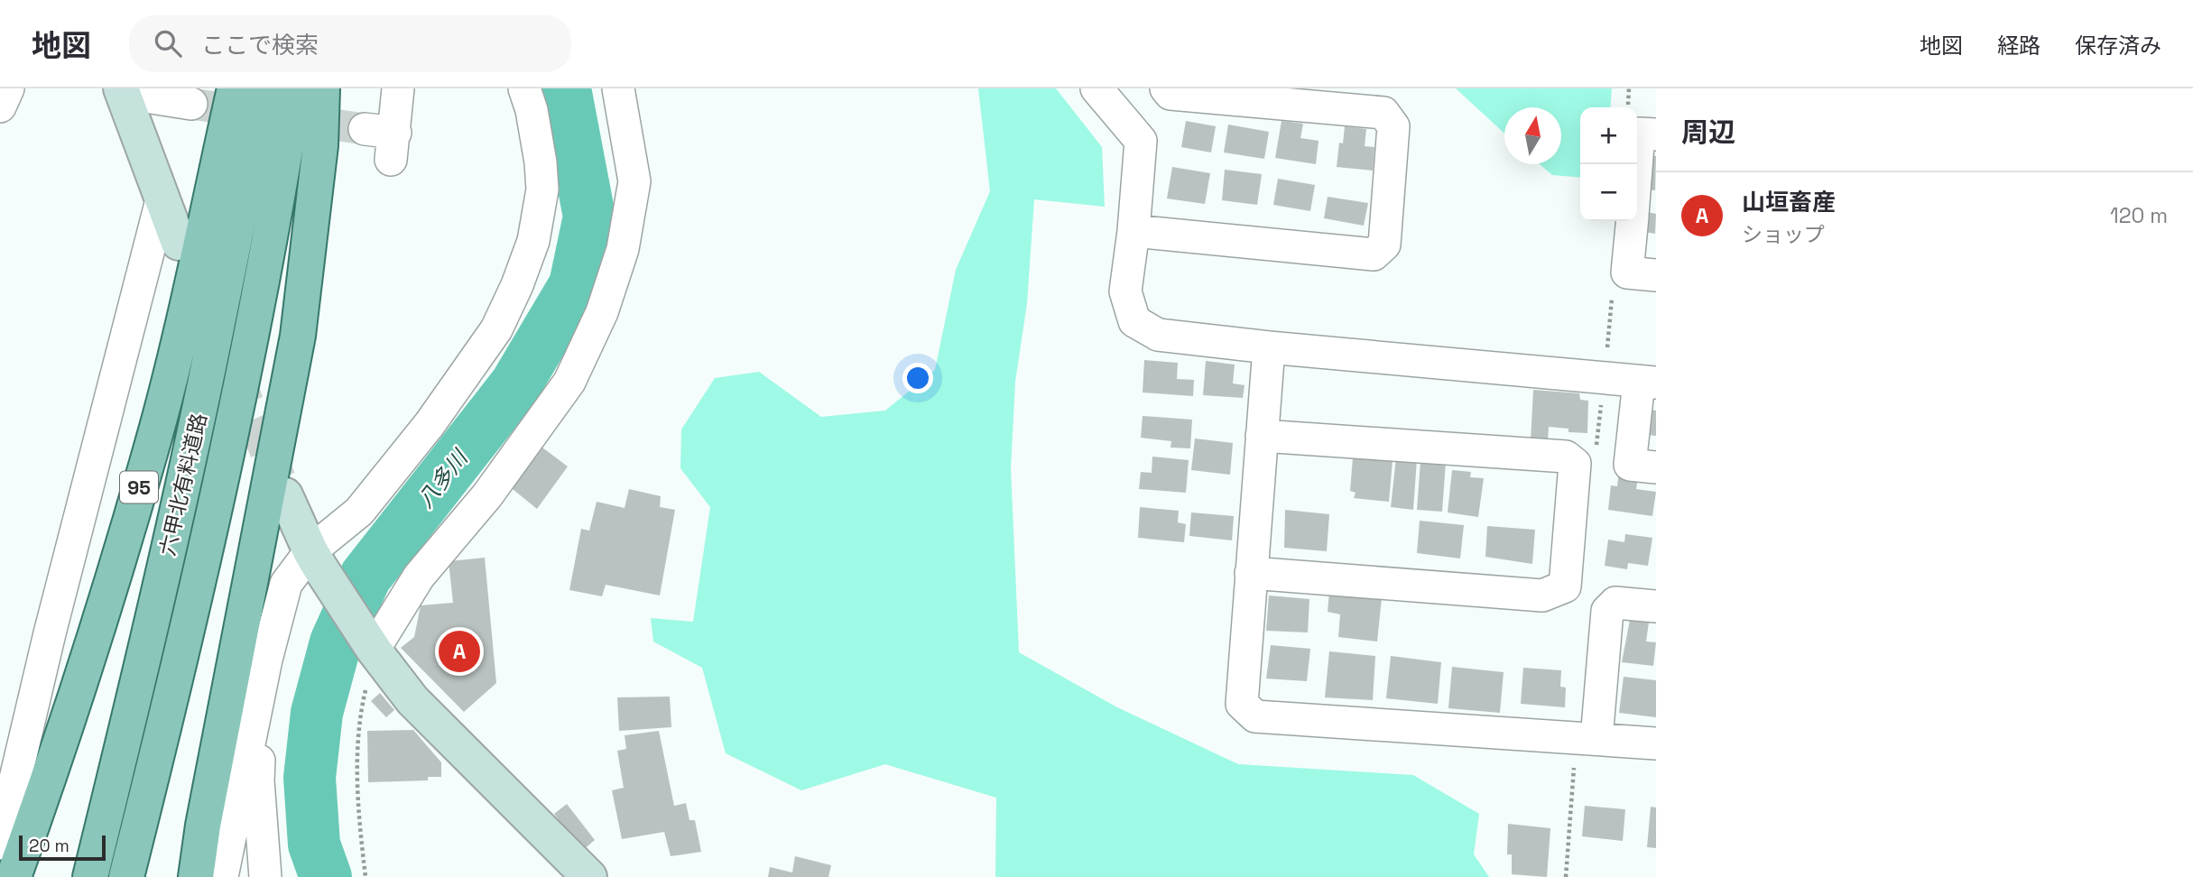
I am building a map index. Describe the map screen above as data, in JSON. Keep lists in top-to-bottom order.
{
  "streets": {
    "main road": ["六甲北有料道路", "95"]
  },
  "water": ["八多川"],
  "scale_bar": "20 m",
  "north": "top",
  "page": {
    "header": "地図",
    "search": "ここで検索",
    "nav": ["地図", "経路", "保存済み"],
    "heading": "周辺",
    "map_buttons": ["+", "−"],
    "list": [
      {
        "mark": "A",
        "name": "山垣畜産",
        "note": "ショップ",
        "value": "120 m"
      }
    ],
    "pins": "A",
    "scale": "20 m"
  }
}
